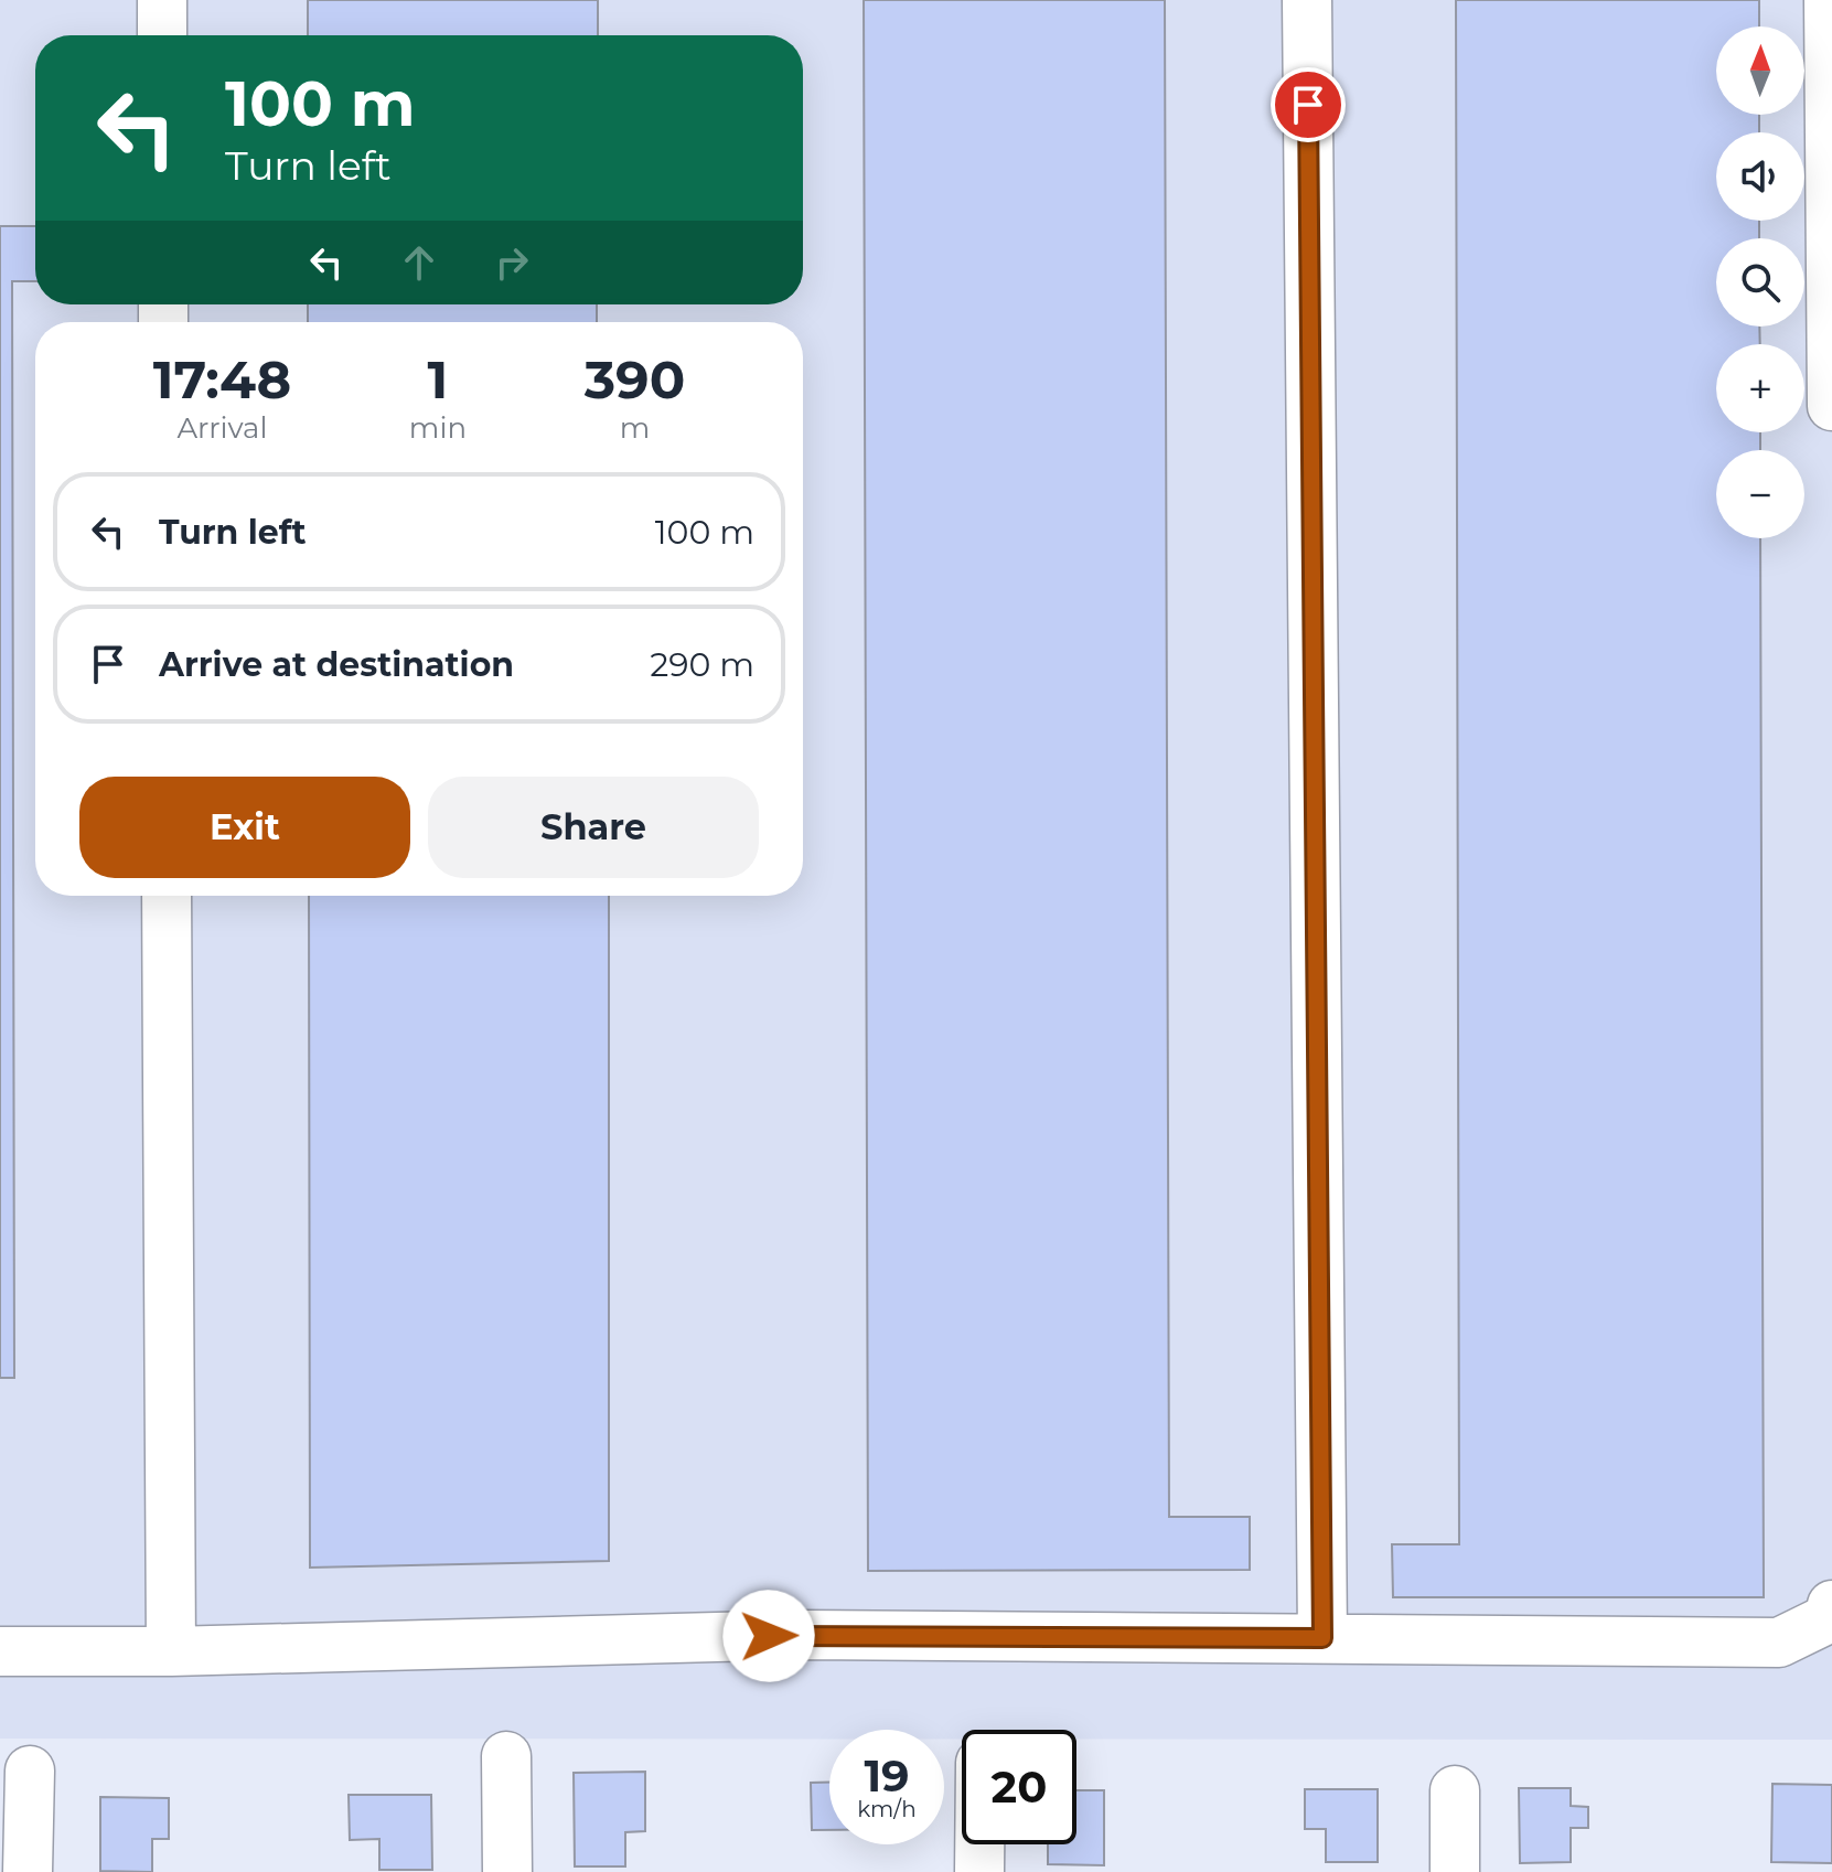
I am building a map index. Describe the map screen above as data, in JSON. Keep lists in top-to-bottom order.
{
  "north": "top",
  "page": {
    "map_buttons": ["+", "−"],
    "turn": ["100 m", "Turn left"],
    "eta": [
      "17:48",
      "Arrival",
      "1",
      "min",
      "390",
      "m"
    ],
    "list": [
      {
        "name": "Turn left",
        "value": "100 m"
      },
      {
        "name": "Arrive at destination",
        "value": "290 m"
      }
    ],
    "buttons": ["Exit", "Share"],
    "speed": "19 km/h",
    "limit": "20"
  }
}
